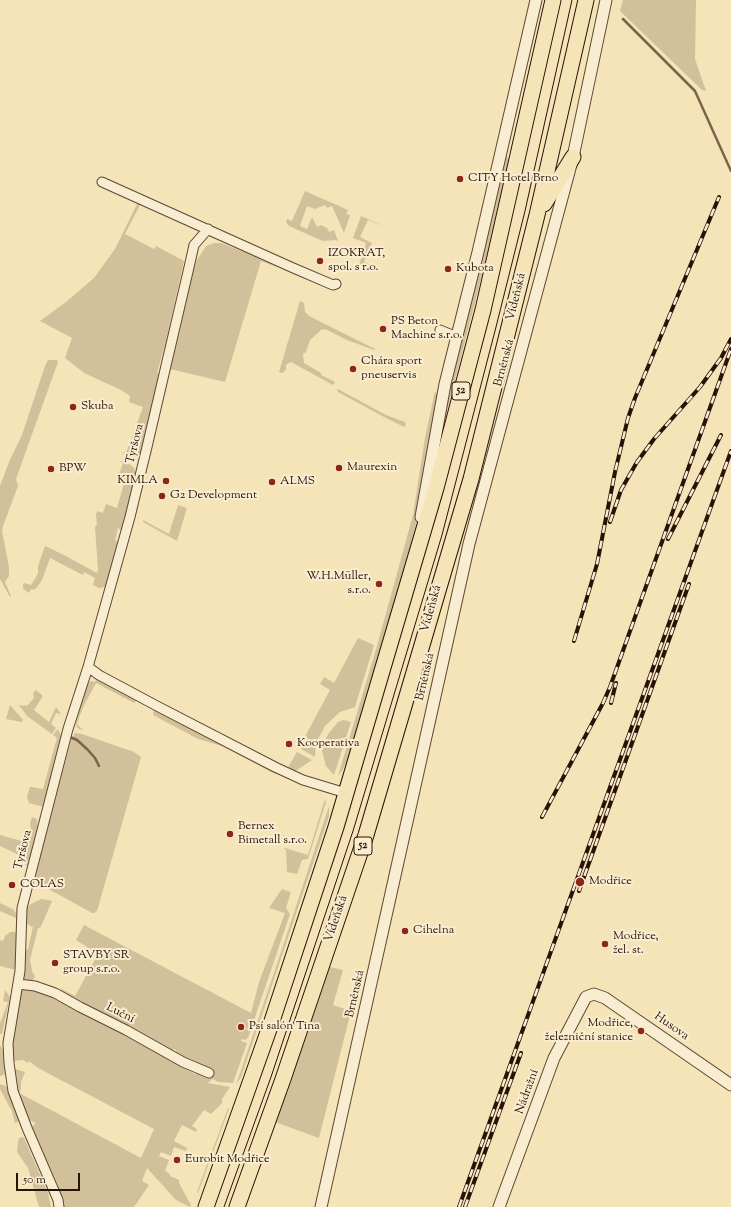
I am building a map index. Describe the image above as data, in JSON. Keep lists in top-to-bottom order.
{
  "streets": {
    "highway": ["Vídeňská", "52"],
    "street": [
      "Brněnská",
      "Tyršova",
      "Luční",
      "Husova",
      "Nádražní"
    ]
  },
  "crossings": [
    ["Tyršova", "Luční"],
    ["Husova", "Nádražní"]
  ],
  "places": [
    "CITY Hotel Brno",
    "IZOKRAT, spol. s r.o.",
    "Kubota",
    "PS Beton Machine s.r.o.",
    "Chára sport pneuservis",
    "Skuba",
    "Maurexin",
    "BPW",
    "KIMLA",
    "ALMS",
    "G2 Development",
    "W.H.Müller, s.r.o.",
    "Kooperativa",
    "Bernex Bimetall s.r.o.",
    "Modřice",
    "COLAS",
    "Cihelna",
    "Modřice, žel. st.",
    "STAVBY SR group s.r.o.",
    "Psí salón Tina",
    "Modřice, železniční stanice",
    "Eurobit Modřice"
  ],
  "scale_bar": "50 m"
}
